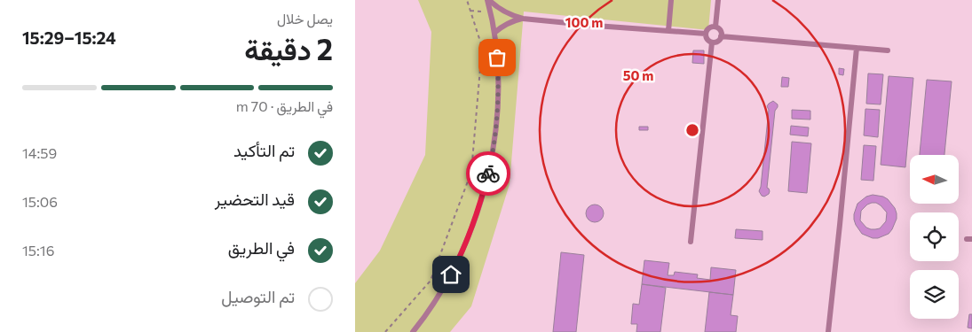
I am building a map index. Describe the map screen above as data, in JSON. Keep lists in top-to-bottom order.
{
  "north": "left",
  "page": {
    "heading": ["2 دقيقة", "يصل خلال", "15:24–15:29"],
    "bar": "في الطريق · 70 m",
    "list": [
      ["تم التأكيد", "14:59"],
      ["قيد التحضير", "15:06"],
      ["في الطريق", "15:16"],
      "تم التوصيل"
    ]
  },
  "rings": ["100 m", "50 m"]
}
